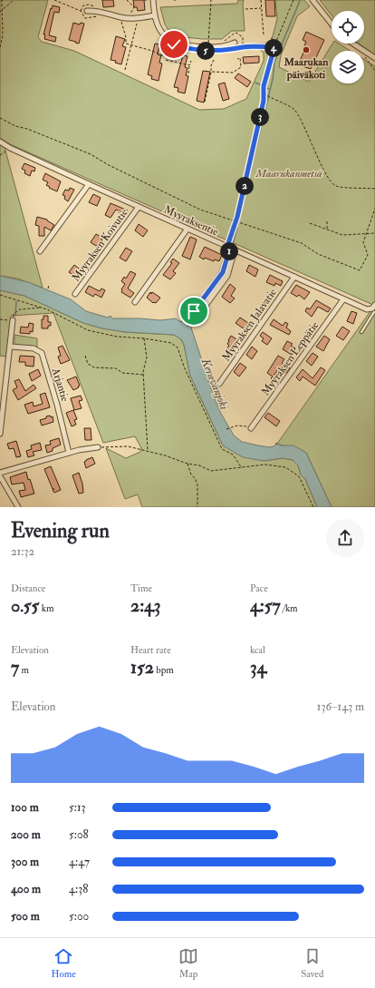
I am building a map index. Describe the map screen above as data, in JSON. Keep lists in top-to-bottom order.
{
  "streets": {
    "street": [
      "Myyraksentie",
      "Myyraksen Koivutie",
      "Myyraksen Jalavatie",
      "Myyraksen Leppätie",
      "Arjantie"
    ]
  },
  "crossings": [
    ["Myyraksentie", "Myyraksen Koivutie"],
    ["Myyraksentie", "Myyraksen Jalavatie"],
    ["Myyraksentie", "Myyraksen Leppätie"]
  ],
  "water": ["Keravanjoki"],
  "parks": ["Maarukanmetsä"],
  "places": ["Maarukan päiväkoti"],
  "page": {
    "pins": [
      "4",
      "5",
      "3",
      "2",
      "1"
    ],
    "heading": ["Evening run", "21:32"],
    "stats": [
      ["Distance", "0.55 km"],
      ["Time", "2:43"],
      ["Pace", "4:57 /km"],
      ["Elevation", "7 m"],
      ["Heart rate", "152 bpm"],
      ["kcal", "34"]
    ],
    "chart": ["Elevation", "136–143 m"],
    "list": [
      {
        "name": "100 m",
        "note": "5:13"
      },
      {
        "name": "200 m",
        "note": "5:08"
      },
      {
        "name": "300 m",
        "note": "4:47"
      },
      {
        "name": "400 m",
        "note": "4:38"
      },
      {
        "name": "500 m",
        "note": "5:00"
      }
    ],
    "tabs": ["Home", "Map", "Saved"]
  }
}
